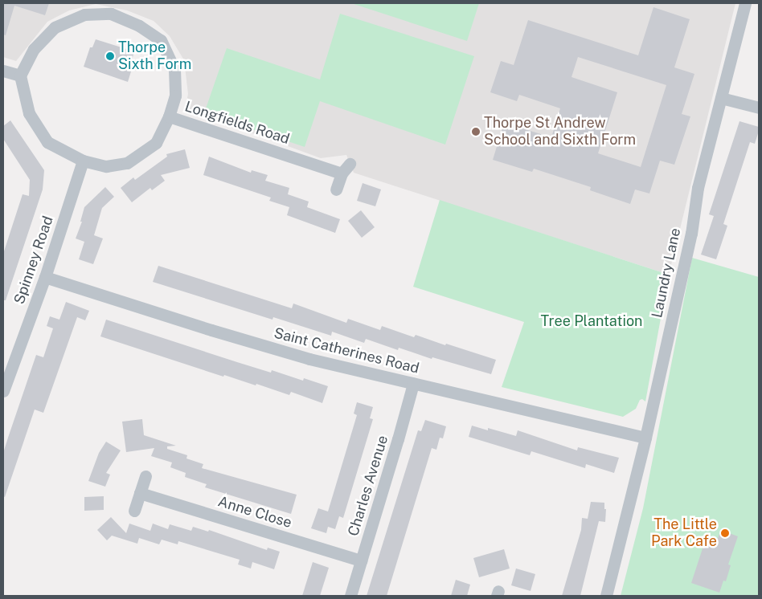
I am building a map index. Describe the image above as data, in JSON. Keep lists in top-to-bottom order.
{
  "streets": {
    "street": [
      "Longfields Road",
      "Spinney Road",
      "Laundry Lane",
      "Saint Catherines Road",
      "Charles Avenue",
      "Anne Close"
    ]
  },
  "crossings": [
    ["Longfields Road", "Spinney Road"],
    ["Spinney Road", "Saint Catherines Road"],
    ["Laundry Lane", "Saint Catherines Road"],
    ["Saint Catherines Road", "Charles Avenue"],
    ["Charles Avenue", "Anne Close"]
  ],
  "parks": ["Tree Plantation"],
  "places": ["Thorpe Sixth Form", "Thorpe St Andrew School and Sixth Form", "The Little Park Cafe"]
}
